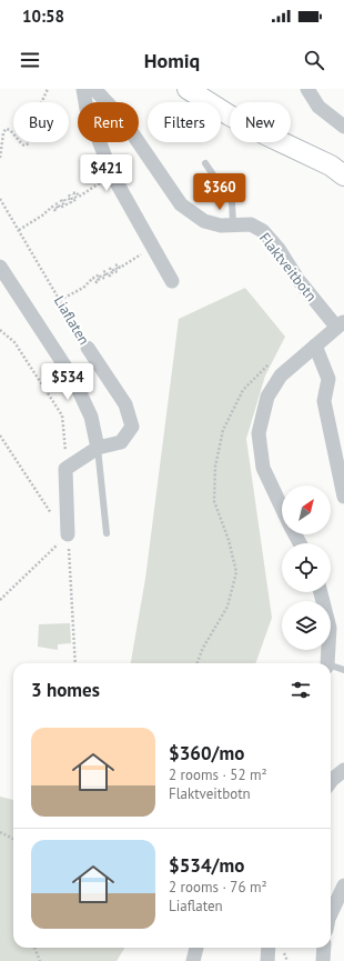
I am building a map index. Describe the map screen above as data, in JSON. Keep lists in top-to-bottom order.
{
  "streets": {
    "street": ["Flaktveitbotn", "Liaflaten"]
  },
  "north": "top right",
  "page": {
    "status": "10:58",
    "header": "Homiq",
    "chip": [
      "Buy",
      "Rent",
      "Filters",
      "New"
    ],
    "price": ["$421", "$360", "$534"],
    "heading": "3 homes",
    "list": [
      {
        "name": "$360/mo",
        "note": "2 rooms · 52 m² · Flaktveitbotn"
      },
      {
        "name": "$534/mo",
        "note": "2 rooms · 76 m² · Liaflaten"
      }
    ]
  }
}
